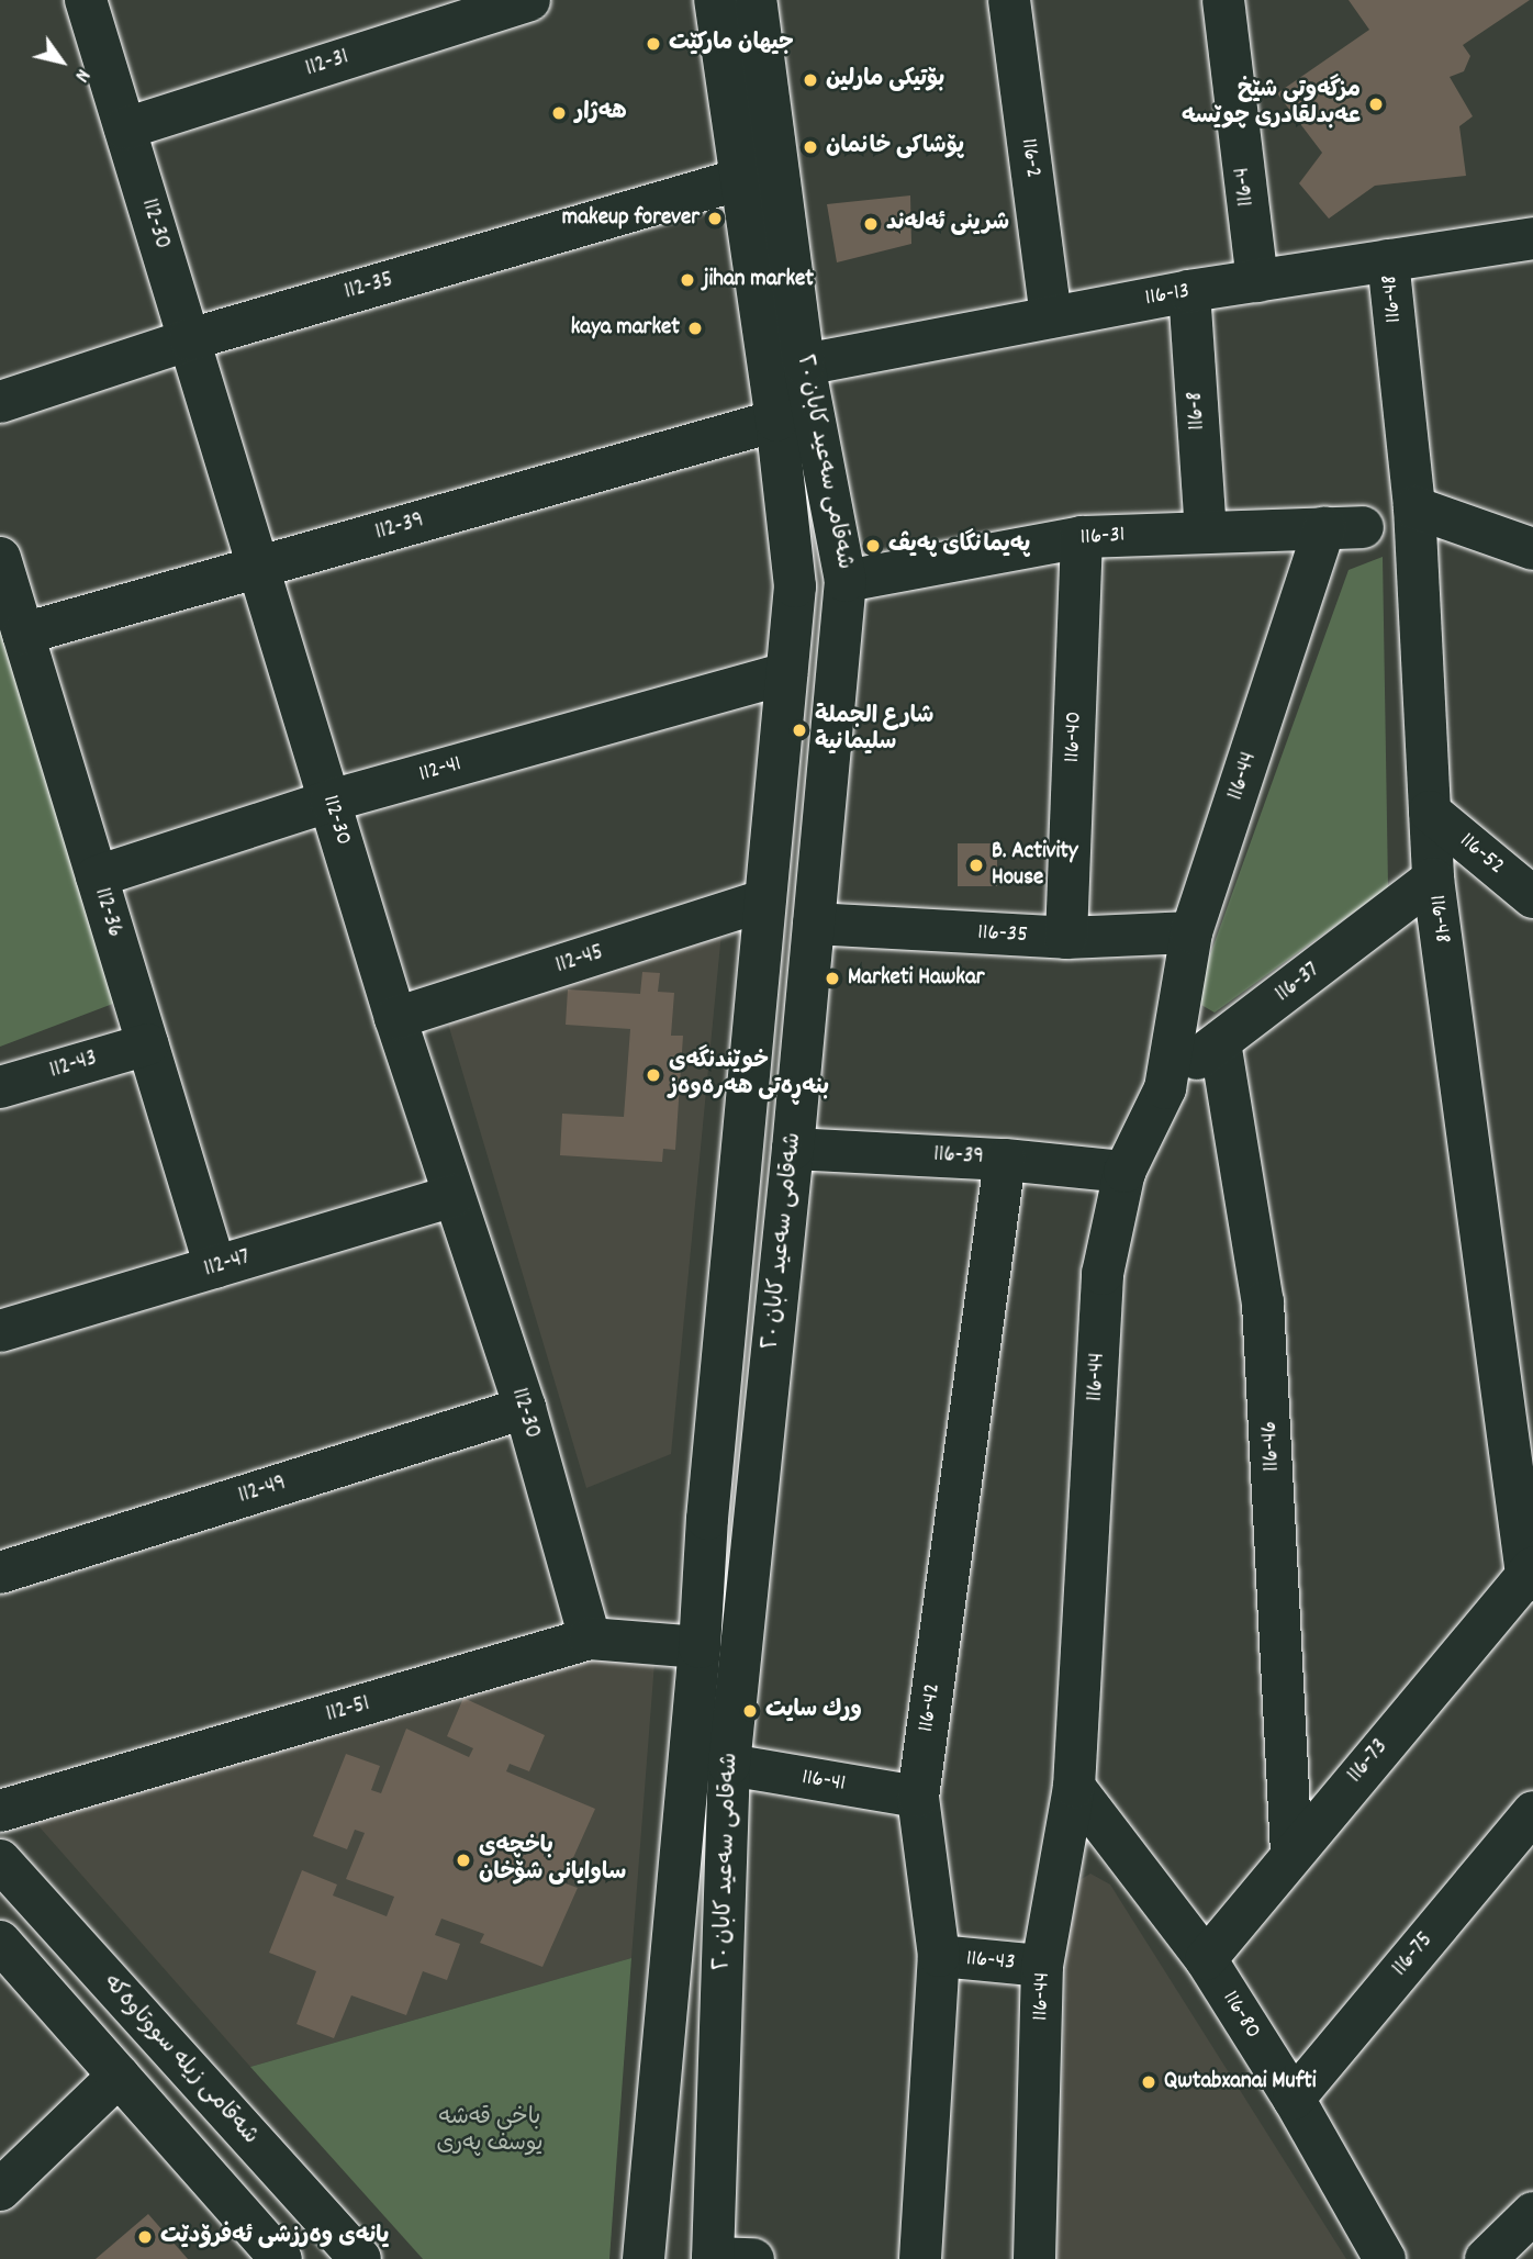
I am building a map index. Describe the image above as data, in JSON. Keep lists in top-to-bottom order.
{
  "streets": {
    "street": [
      "112-31",
      "116-2",
      "116-4",
      "112-30",
      "112-35",
      "116-13",
      "116-48",
      "116-8",
      "شەقامی سەعید کابان ٢٠",
      "112-39",
      "116-31",
      "116-40",
      "112-41",
      "116-44",
      "116-52",
      "112-36",
      "116-35",
      "112-45",
      "116-37",
      "112-43",
      "116-39",
      "112-47",
      "116-46",
      "112-49",
      "116-42",
      "112-51",
      "116-73",
      "116-41",
      "116-75",
      "116-43",
      "116-80",
      "شەقامی زیلە سووتاوەکە"
    ]
  },
  "crossings": [
    ["112-31", "112-30"],
    ["116-2", "116-13"],
    ["116-4", "116-13"],
    ["112-30", "112-35"],
    ["112-30", "112-39"],
    ["112-30", "112-41"],
    ["112-30", "112-45"],
    ["112-30", "112-47"],
    ["112-30", "112-49"],
    ["112-30", "112-51"],
    ["112-35", "شەقامی سەعید کابان ٢٠"],
    ["116-13", "116-48"],
    ["116-13", "116-8"],
    ["116-13", "شەقامی سەعید کابان ٢٠"],
    ["116-48", "116-52"],
    ["116-48", "116-37"],
    ["116-48", "116-73"],
    ["116-8", "116-31"],
    ["شەقامی سەعید کابان ٢٠", "112-39"],
    ["شەقامی سەعید کابان ٢٠", "116-31"],
    ["شەقامی سەعید کابان ٢٠", "112-41"],
    ["شەقامی سەعید کابان ٢٠", "116-35"],
    ["شەقامی سەعید کابان ٢٠", "112-45"],
    ["شەقامی سەعید کابان ٢٠", "116-39"],
    ["شەقامی سەعید کابان ٢٠", "112-51"],
    ["شەقامی سەعید کابان ٢٠", "116-41"],
    ["112-39", "112-36"],
    ["116-31", "116-40"],
    ["116-31", "116-44"],
    ["116-40", "116-35"],
    ["112-41", "112-36"],
    ["116-44", "116-35"],
    ["116-44", "116-37"],
    ["116-44", "116-39"],
    ["116-44", "116-43"],
    ["116-44", "116-80"],
    ["112-36", "112-43"],
    ["112-36", "112-47"],
    ["116-37", "116-46"],
    ["116-39", "116-42"],
    ["116-46", "116-73"],
    ["116-42", "116-41"],
    ["116-42", "116-43"],
    ["116-73", "116-80"],
    ["116-75", "116-80"]
  ],
  "parks": ["باخی قەشە یوسف پەری"],
  "places": [
    "جیهان مارکێت",
    "بۆتیکی مارلین",
    "مزگەوتی شێخ عەبدلقادری چوێسە",
    "هەژار",
    "پۆشاکی خانمان",
    "makeup forever",
    "شرینی ئەلەند",
    "jihan market",
    "kaya market",
    "پەیمانگای پەیڤ",
    "شارع الجملة سليمانية",
    "B. Activity House",
    "Marketi Hawkar",
    "خوێندنگەی بنەڕەتی هەرەوەز",
    "ورك سايت",
    "باخچەی ساوایانی شۆخان",
    "Qwtabxanai Mufti",
    "یانەی وەرزشی ئەفرۆدێت"
  ],
  "north": "bottom right"
}
